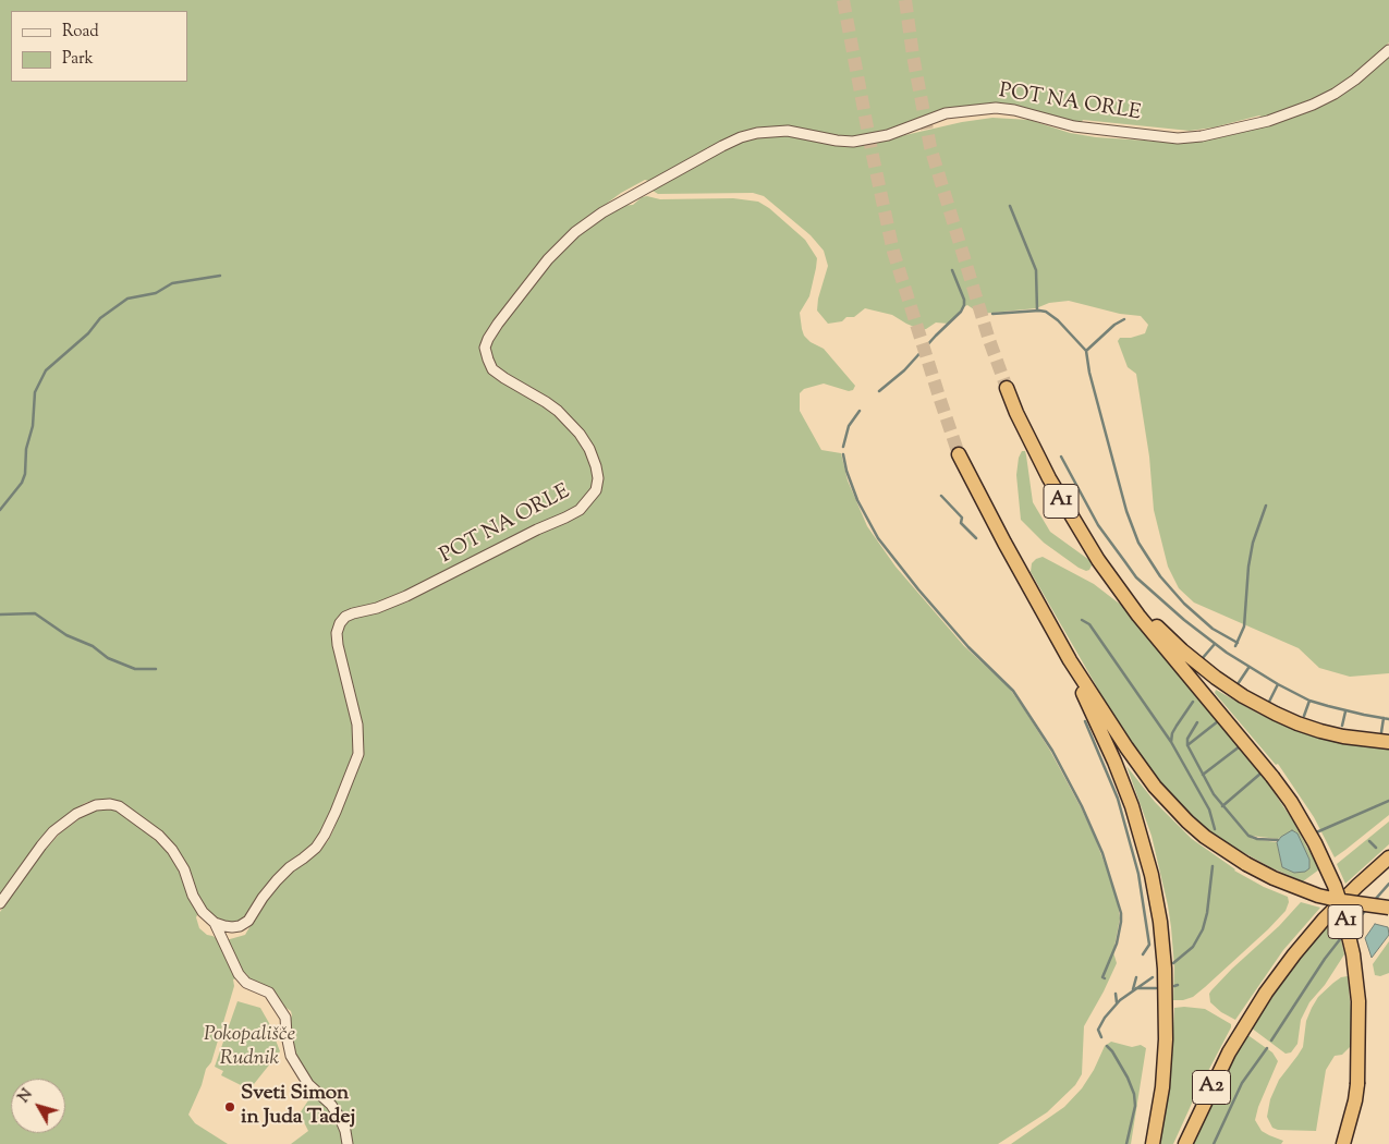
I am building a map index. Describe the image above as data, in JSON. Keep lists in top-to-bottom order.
{
  "streets": {
    "highway": ["A1", "A2"],
    "street": ["POT NA ORLE"]
  },
  "parks": ["Pokopališče Rudnik"],
  "places": ["Sveti Simon in Juda Tadej"],
  "legend": ["Road", "Park"],
  "north": "top left"
}
